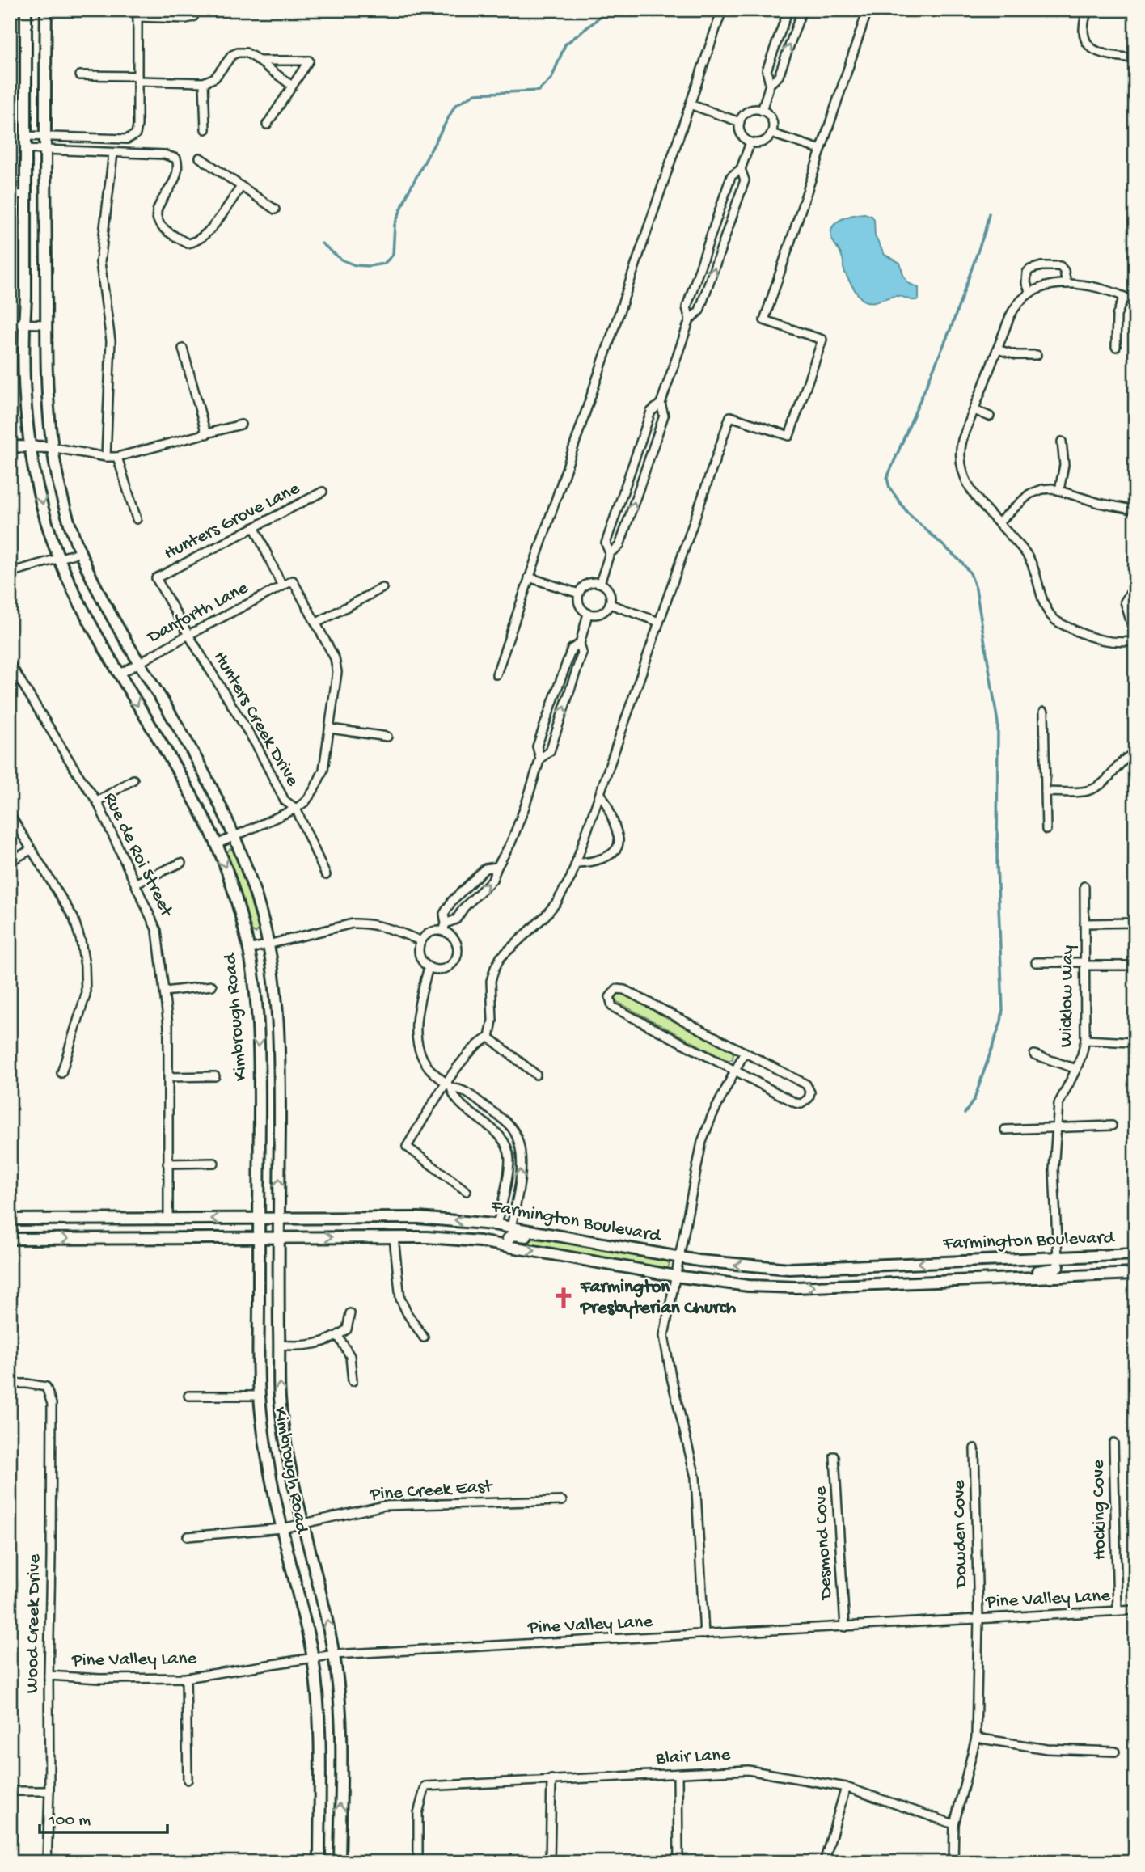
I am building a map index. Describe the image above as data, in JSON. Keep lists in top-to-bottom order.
{
  "streets": {
    "street": [
      "Hunters Grove Lane",
      "Danforth Lane",
      "Hunters Creek Drive",
      "Rue de Roi Street",
      "Wicklow Way",
      "Kimbrough Road",
      "Farmington Boulevard",
      "Pine Creek East",
      "Hocking Cove",
      "Dowden Cove",
      "Desmond Cove",
      "Pine Valley Lane",
      "Wood Creek Drive",
      "Blair Lane"
    ]
  },
  "crossings": [
    ["Hunters Grove Lane", "Hunters Creek Drive"],
    ["Danforth Lane", "Hunters Creek Drive"],
    ["Danforth Lane", "Kimbrough Road"],
    ["Rue de Roi Street", "Farmington Boulevard"],
    ["Wicklow Way", "Farmington Boulevard"],
    ["Kimbrough Road", "Farmington Boulevard"],
    ["Kimbrough Road", "Pine Creek East"],
    ["Kimbrough Road", "Pine Valley Lane"],
    ["Hocking Cove", "Pine Valley Lane"],
    ["Dowden Cove", "Pine Valley Lane"],
    ["Dowden Cove", "Blair Lane"],
    ["Desmond Cove", "Pine Valley Lane"],
    ["Pine Valley Lane", "Wood Creek Drive"]
  ],
  "places": {
    "church": ["Farmington Presbyterian Church"]
  },
  "scale_bar": "100 m"
}
